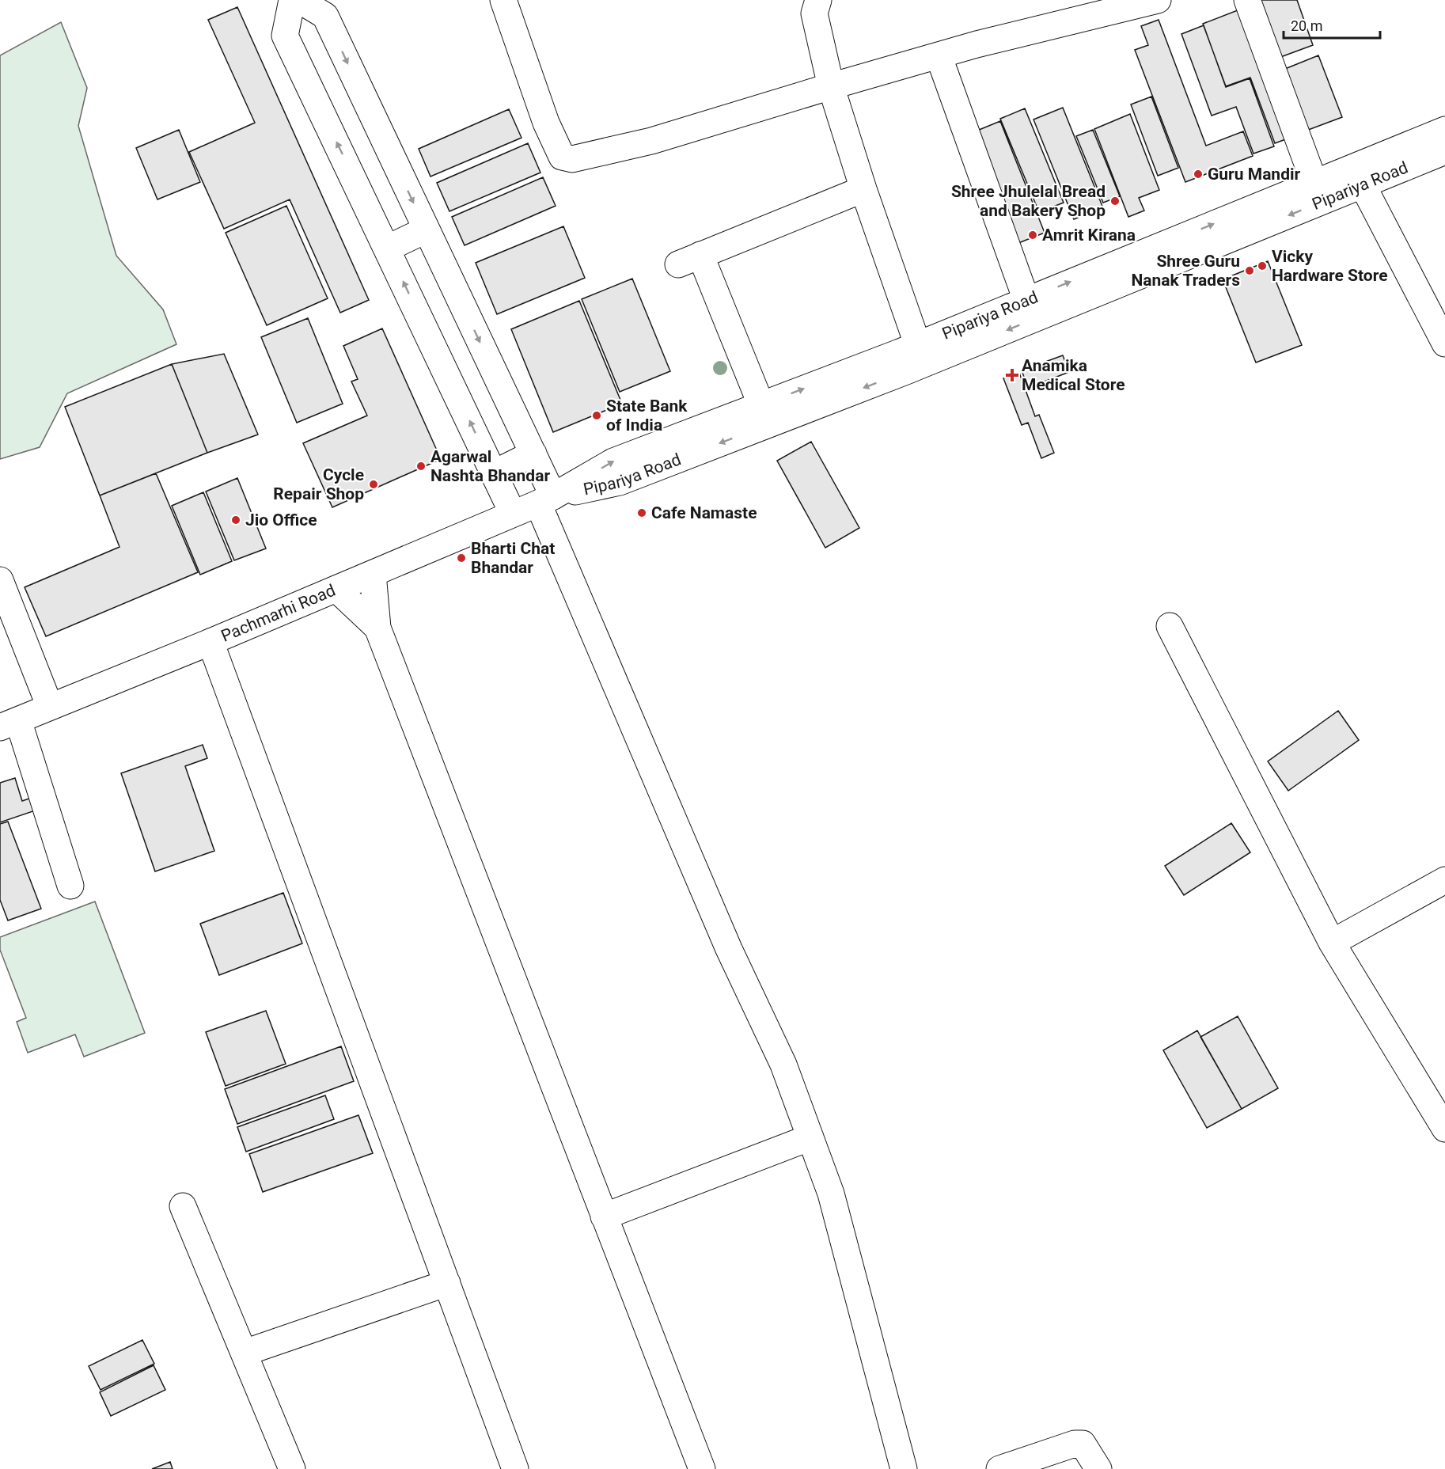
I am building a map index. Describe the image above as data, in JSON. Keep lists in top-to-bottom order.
{
  "streets": {
    "street": ["Pipariya Road", "Pachmarhi Road"]
  },
  "crossings": [
    ["Pipariya Road", "Pachmarhi Road"]
  ],
  "places": {
    "other": [
      "Guru Mandir",
      "Shree Jhulelal Bread and Bakery Shop",
      "Amrit Kirana",
      "Vicky Hardware Store",
      "Shree Guru Nanak Traders",
      "State Bank of India",
      "Agarwal Nashta Bhandar",
      "Cycle Repair Shop",
      "Cafe Namaste",
      "Jio Office",
      "Bharti Chat Bhandar"
    ],
    "health": ["Anamika Medical Store"]
  },
  "scale_bar": "20 m"
}
